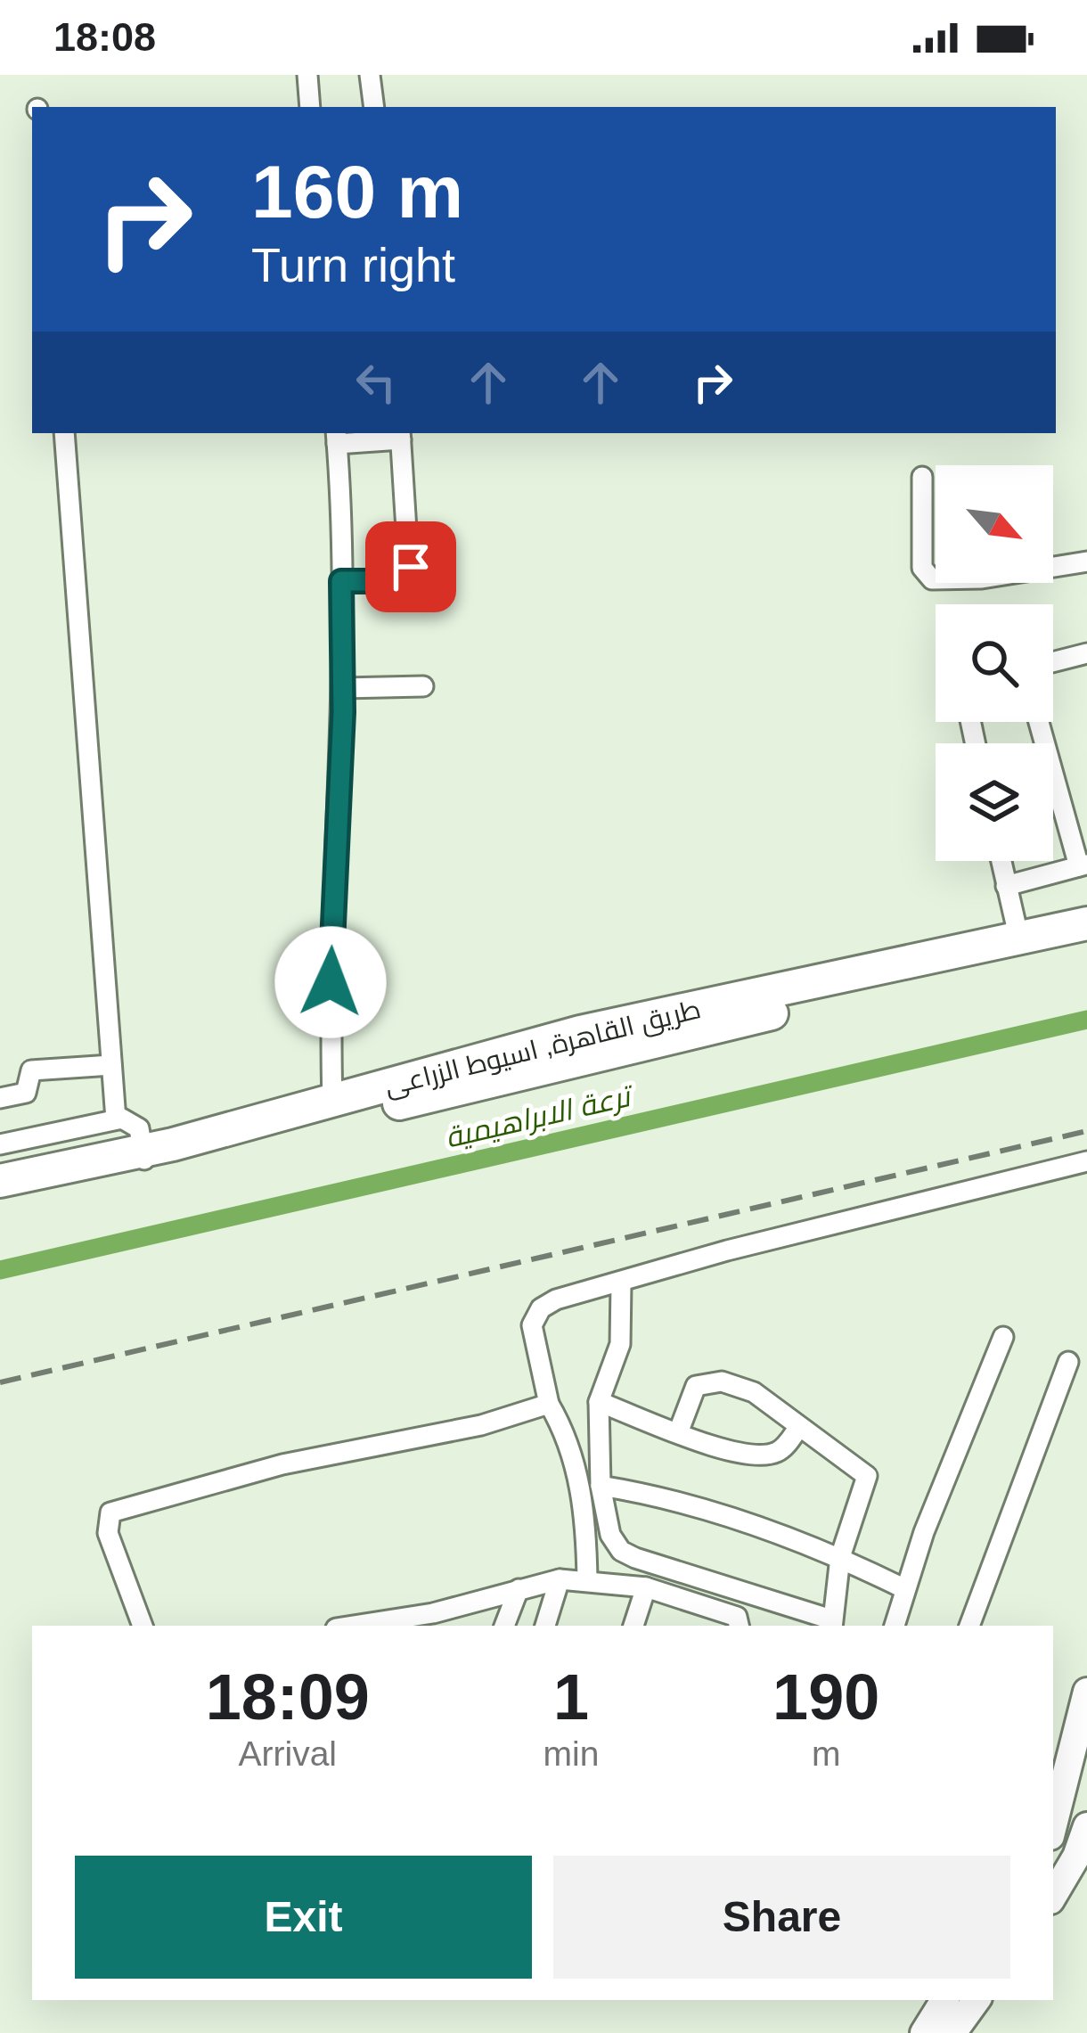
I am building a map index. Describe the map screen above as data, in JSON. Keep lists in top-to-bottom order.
{
  "streets": {
    "highway": ["طريق القاهرة, اسيوط الزراعى"]
  },
  "water": ["ترعة الابراهيمية"],
  "north": "bottom right",
  "page": {
    "status": "18:08",
    "turn": ["160 m", "Turn right"],
    "eta": [
      "18:09",
      "Arrival",
      "1",
      "min",
      "190",
      "m"
    ],
    "buttons": ["Exit", "Share"]
  }
}
